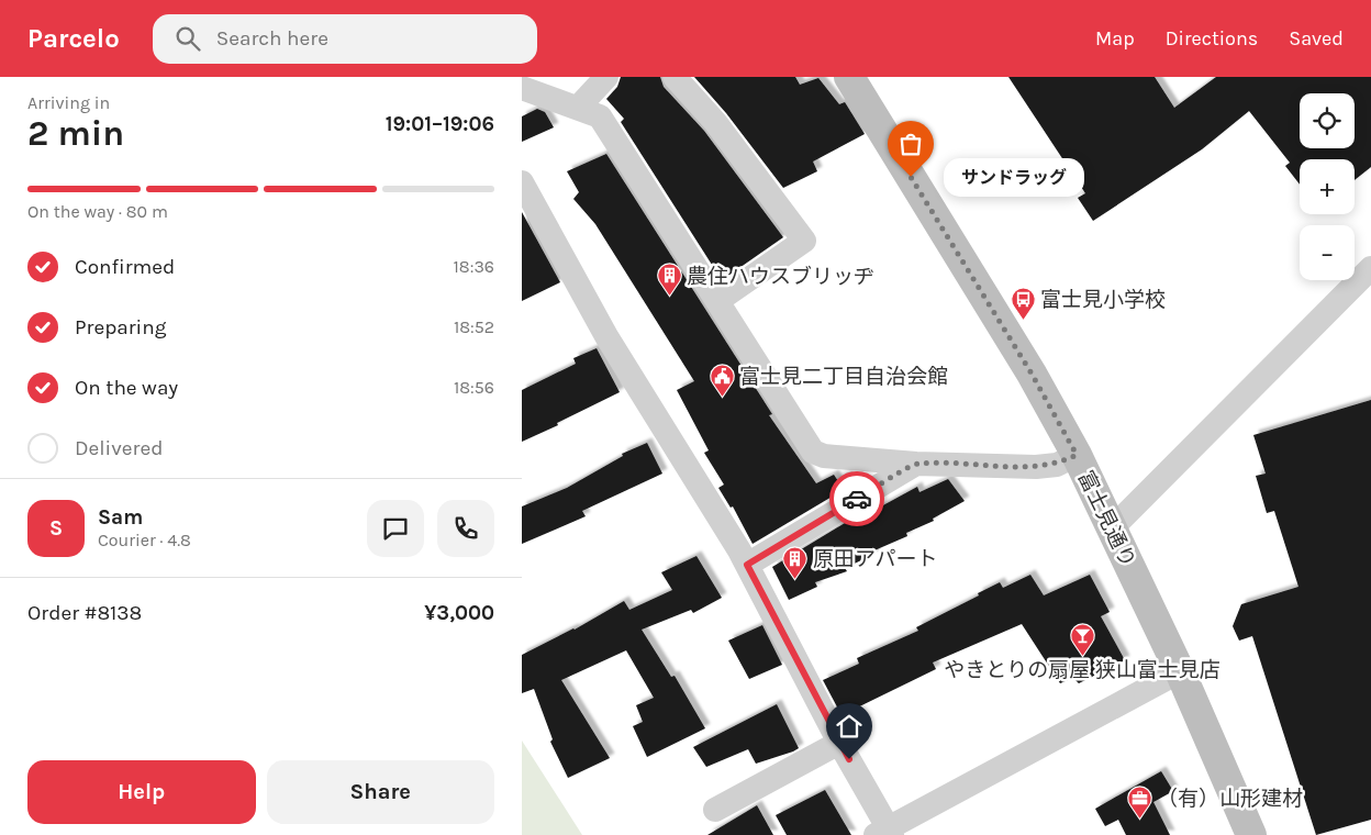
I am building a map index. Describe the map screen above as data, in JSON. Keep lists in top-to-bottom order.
{
  "streets": {
    "street": ["富士見通り"]
  },
  "places": {
    "other": ["サンドラッグ"],
    "building": ["農住ハウスブリッヂ", "原田アパート"],
    "bus stop": ["富士見小学校"],
    "public building": ["富士見二丁目自治会館"],
    "bar": ["やきとりの扇屋 狭山富士見店"],
    "office": ["（有）山形建材"]
  },
  "page": {
    "header": "Parcelo",
    "search": "Search here",
    "nav": ["Map", "Directions", "Saved"],
    "heading": ["2 min", "Arriving in", "19:01–19:06"],
    "panel": [
      "Sam",
      "Courier · 4.8",
      "Order #8138",
      "¥3,000"
    ],
    "map_buttons": ["+", "−"],
    "bubble": "サンドラッグ",
    "bar": "On the way · 80 m",
    "list": [
      ["Confirmed", "18:36"],
      ["Preparing", "18:52"],
      ["On the way", "18:56"],
      "Delivered"
    ],
    "round": "S",
    "buttons": ["Help", "Share"]
  }
}
